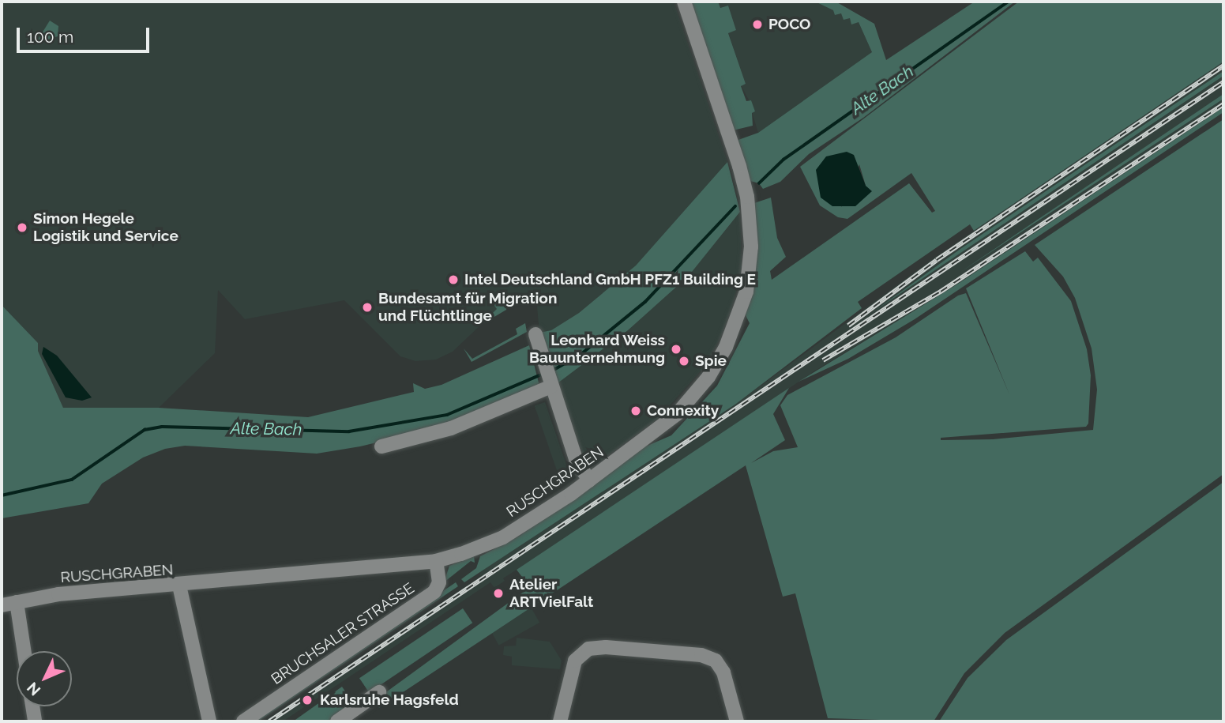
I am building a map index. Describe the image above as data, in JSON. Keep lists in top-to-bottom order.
{
  "streets": {
    "street": ["RUSCHGRABEN", "BRUCHSALER STRASSE"]
  },
  "crossings": [
    ["RUSCHGRABEN", "BRUCHSALER STRASSE"]
  ],
  "water": ["Alte Bach"],
  "places": [
    "POCO",
    "Simon Hegele Logistik und Service",
    "Intel Deutschland GmbH PFZ1 Building E",
    "Bundesamt für Migration und Flüchtlinge",
    "Leonhard Weiss Bauunternehmung",
    "Spie",
    "Connexity",
    "Atelier ARTVielFalt",
    "Karlsruhe Hagsfeld"
  ],
  "scale_bar": "100 m",
  "north": "bottom left"
}
